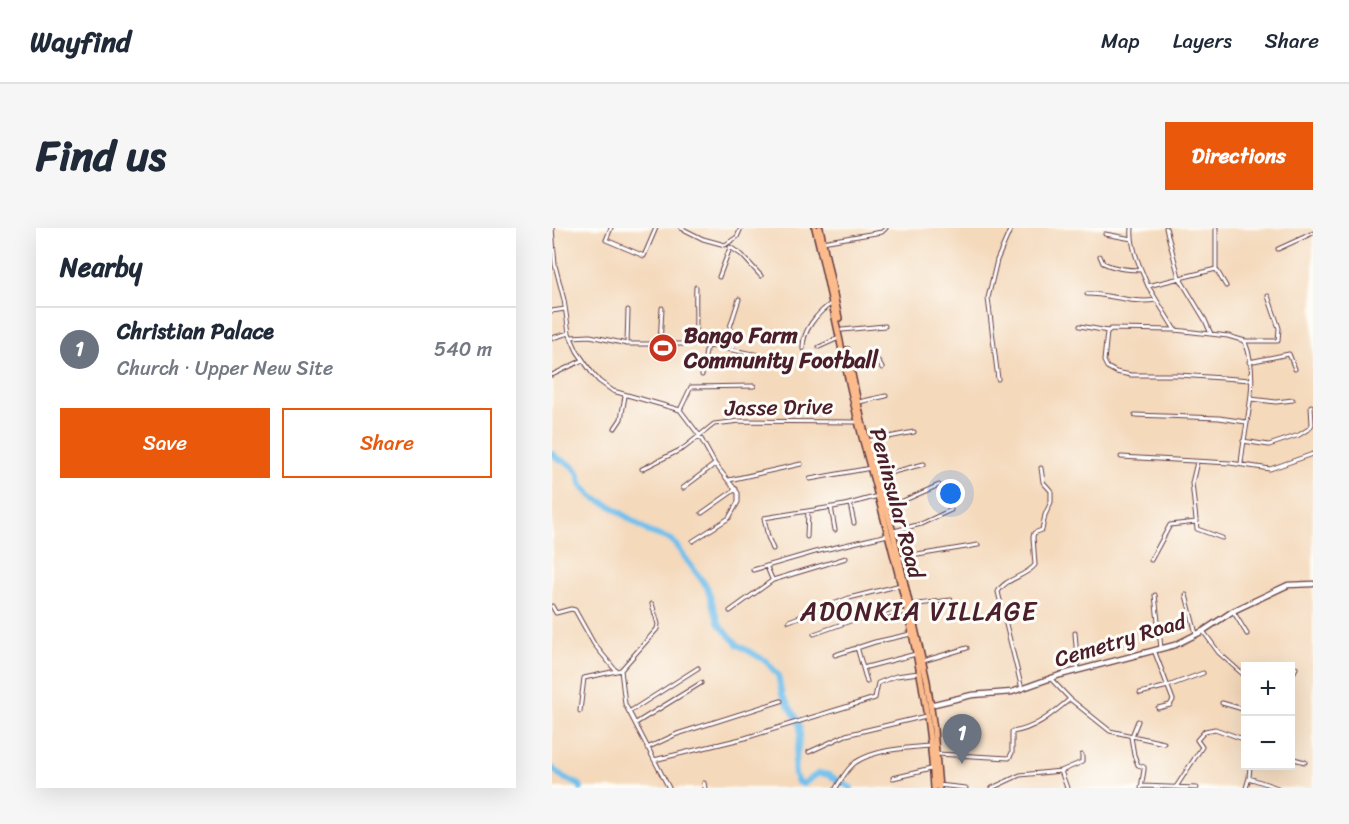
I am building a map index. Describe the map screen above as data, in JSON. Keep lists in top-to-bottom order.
{
  "streets": {
    "main road": ["Peninsular Road"],
    "street": ["Jasse Drive", "Cemetry Road"]
  },
  "crossings": [
    ["Jasse Drive", "Peninsular Road"],
    ["Peninsular Road", "Cemetry Road"]
  ],
  "districts": ["ADONKIA VILLAGE"],
  "places": {
    "sports": ["Bango Farm Community Football"]
  },
  "page": {
    "header": "Wayfind",
    "nav": ["Map", "Layers", "Share"],
    "title": "Find us",
    "buttons": [
      "Directions",
      ["Save", "Share"]
    ],
    "heading": "Nearby",
    "list": [
      {
        "mark": "1",
        "name": "Christian Palace",
        "note": "Church · Upper New Site",
        "value": "540 m"
      }
    ],
    "map_buttons": ["+", "−"],
    "pins": "1"
  }
}
